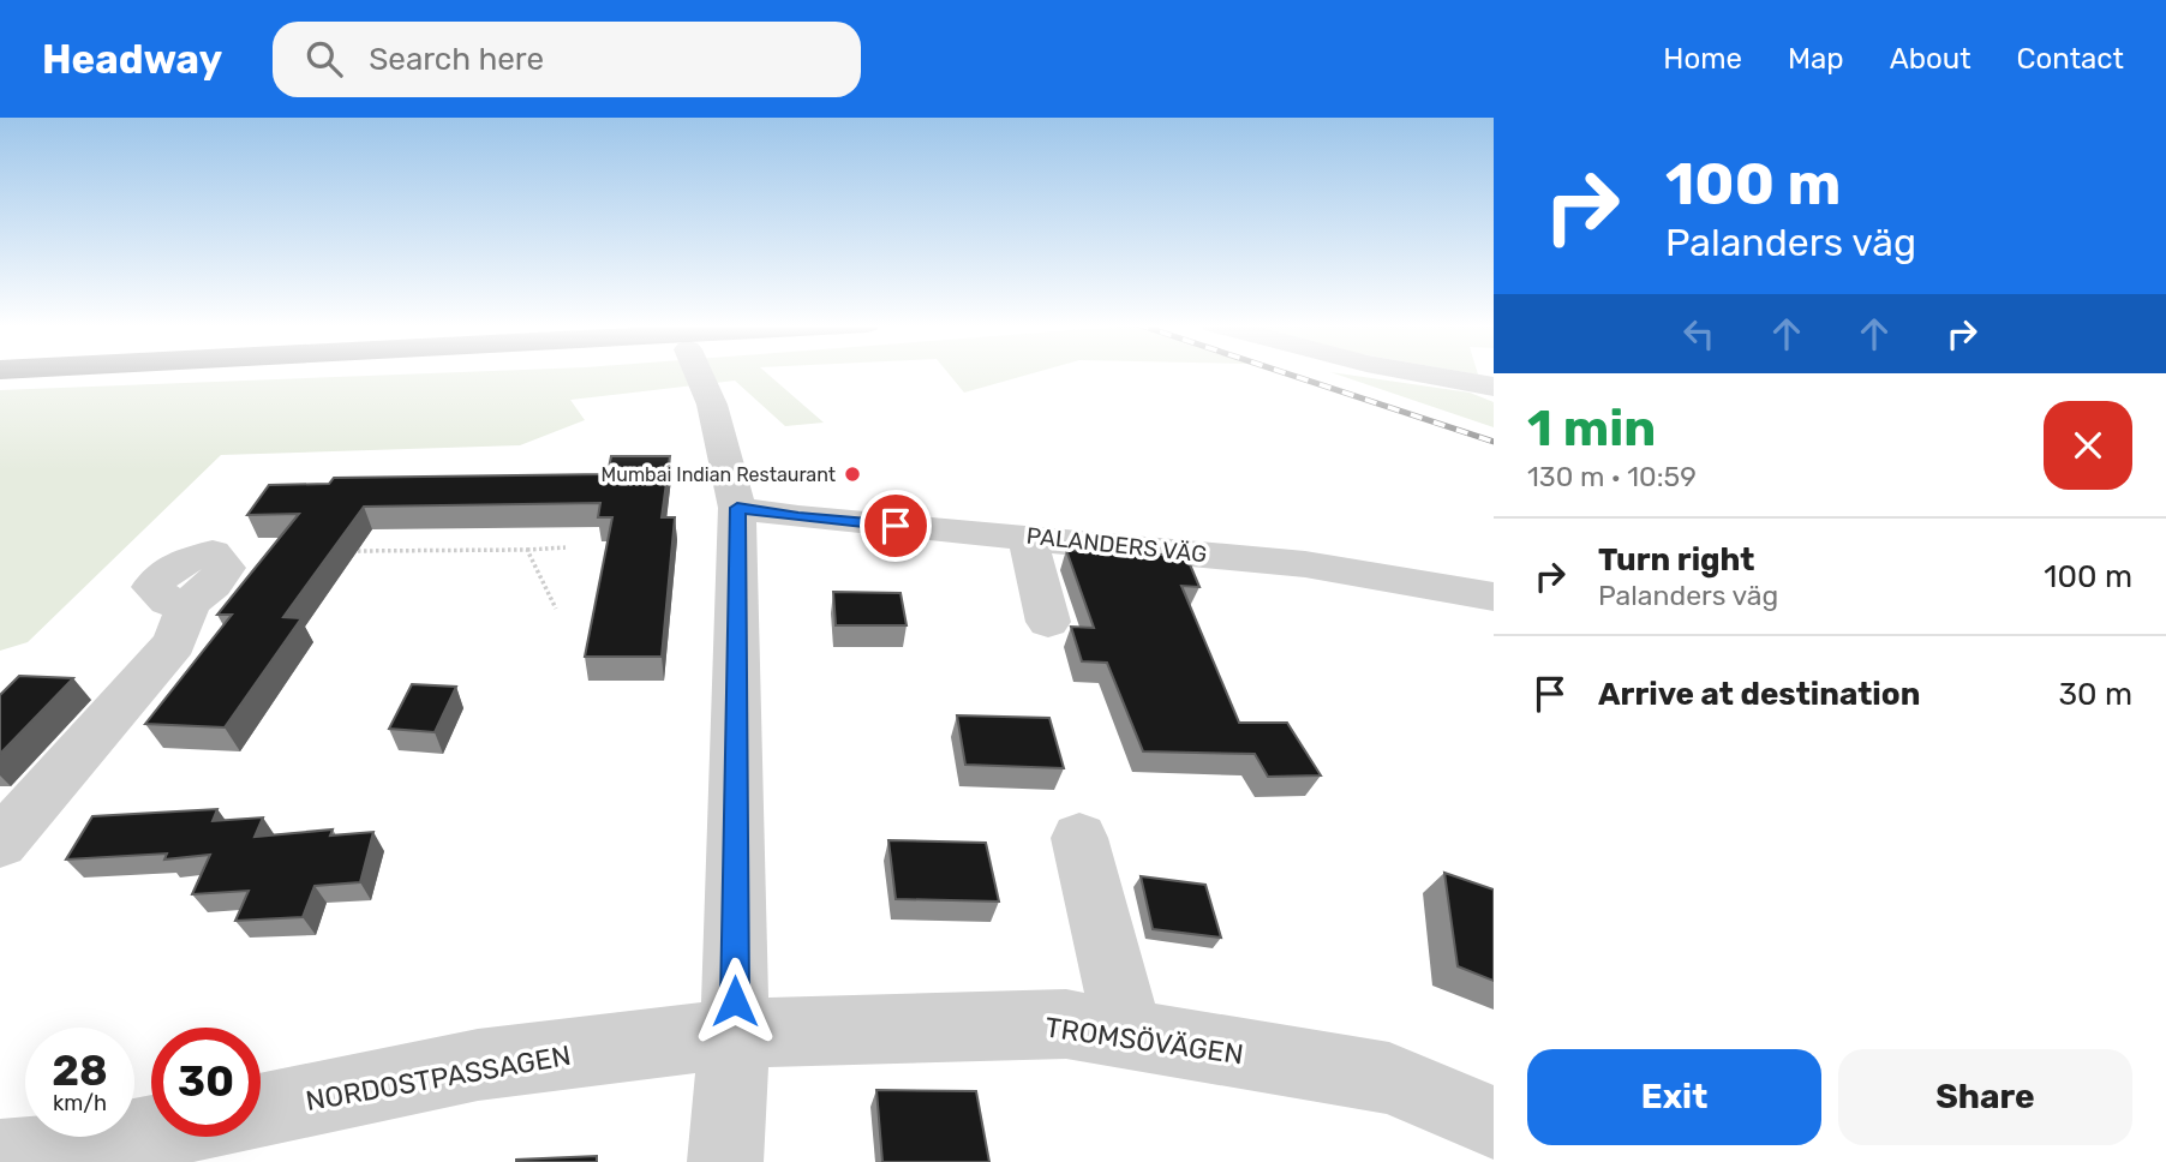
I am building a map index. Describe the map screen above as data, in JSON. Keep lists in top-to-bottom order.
{
  "streets": {
    "street": ["PALANDERS VÄG", "TROMSÖVÄGEN", "NORDOSTPASSAGEN"]
  },
  "crossings": [
    ["TROMSÖVÄGEN", "NORDOSTPASSAGEN"]
  ],
  "places": ["Mumbai Indian Restaurant"],
  "page": {
    "header": "Headway",
    "search": "Search here",
    "nav": [
      "Home",
      "Map",
      "About",
      "Contact"
    ],
    "turn": ["100 m", "Palanders väg"],
    "heading": ["1 min", "130 m · 10:59"],
    "list": [
      {
        "name": "Turn right",
        "note": "Palanders väg",
        "value": "100 m"
      },
      {
        "name": "Arrive at destination",
        "value": "30 m"
      }
    ],
    "speed": "28 km/h",
    "limit": "30",
    "buttons": ["Exit", "Share"]
  }
}
